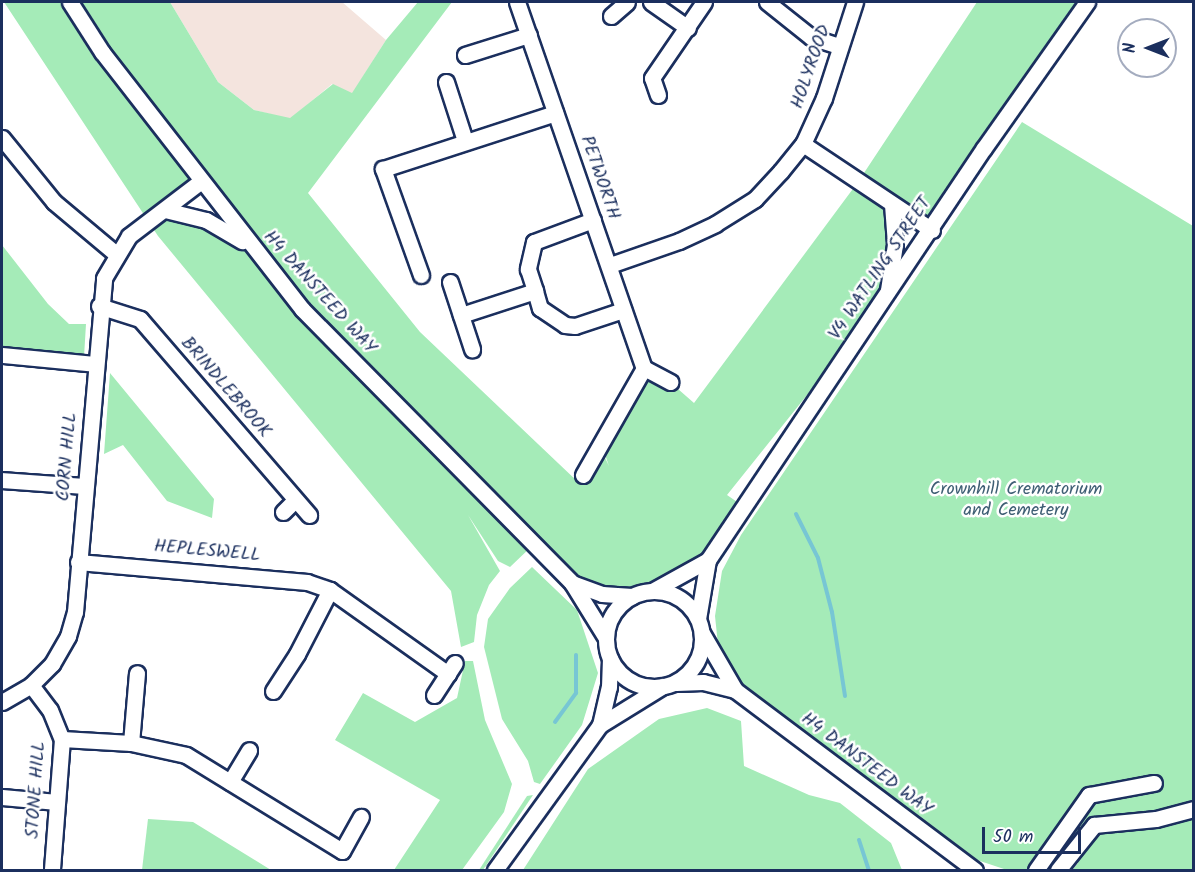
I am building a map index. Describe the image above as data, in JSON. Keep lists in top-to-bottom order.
{
  "streets": {
    "street": [
      "HOLYROOD",
      "PETWORTH",
      "V4 WATLING STREET",
      "H4 DANSTEED WAY",
      "BRINDLEBROOK",
      "CORN HILL",
      "HEPLESWELL",
      "STONE HILL"
    ]
  },
  "crossings": [
    ["HOLYROOD", "PETWORTH"],
    ["V4 WATLING STREET", "H4 DANSTEED WAY"],
    ["H4 DANSTEED WAY", "CORN HILL"],
    ["BRINDLEBROOK", "CORN HILL"],
    ["CORN HILL", "HEPLESWELL"],
    ["CORN HILL", "STONE HILL"]
  ],
  "parks": ["Crownhill Crematorium and Cemetery"],
  "scale_bar": "50 m",
  "north": "left"
}
